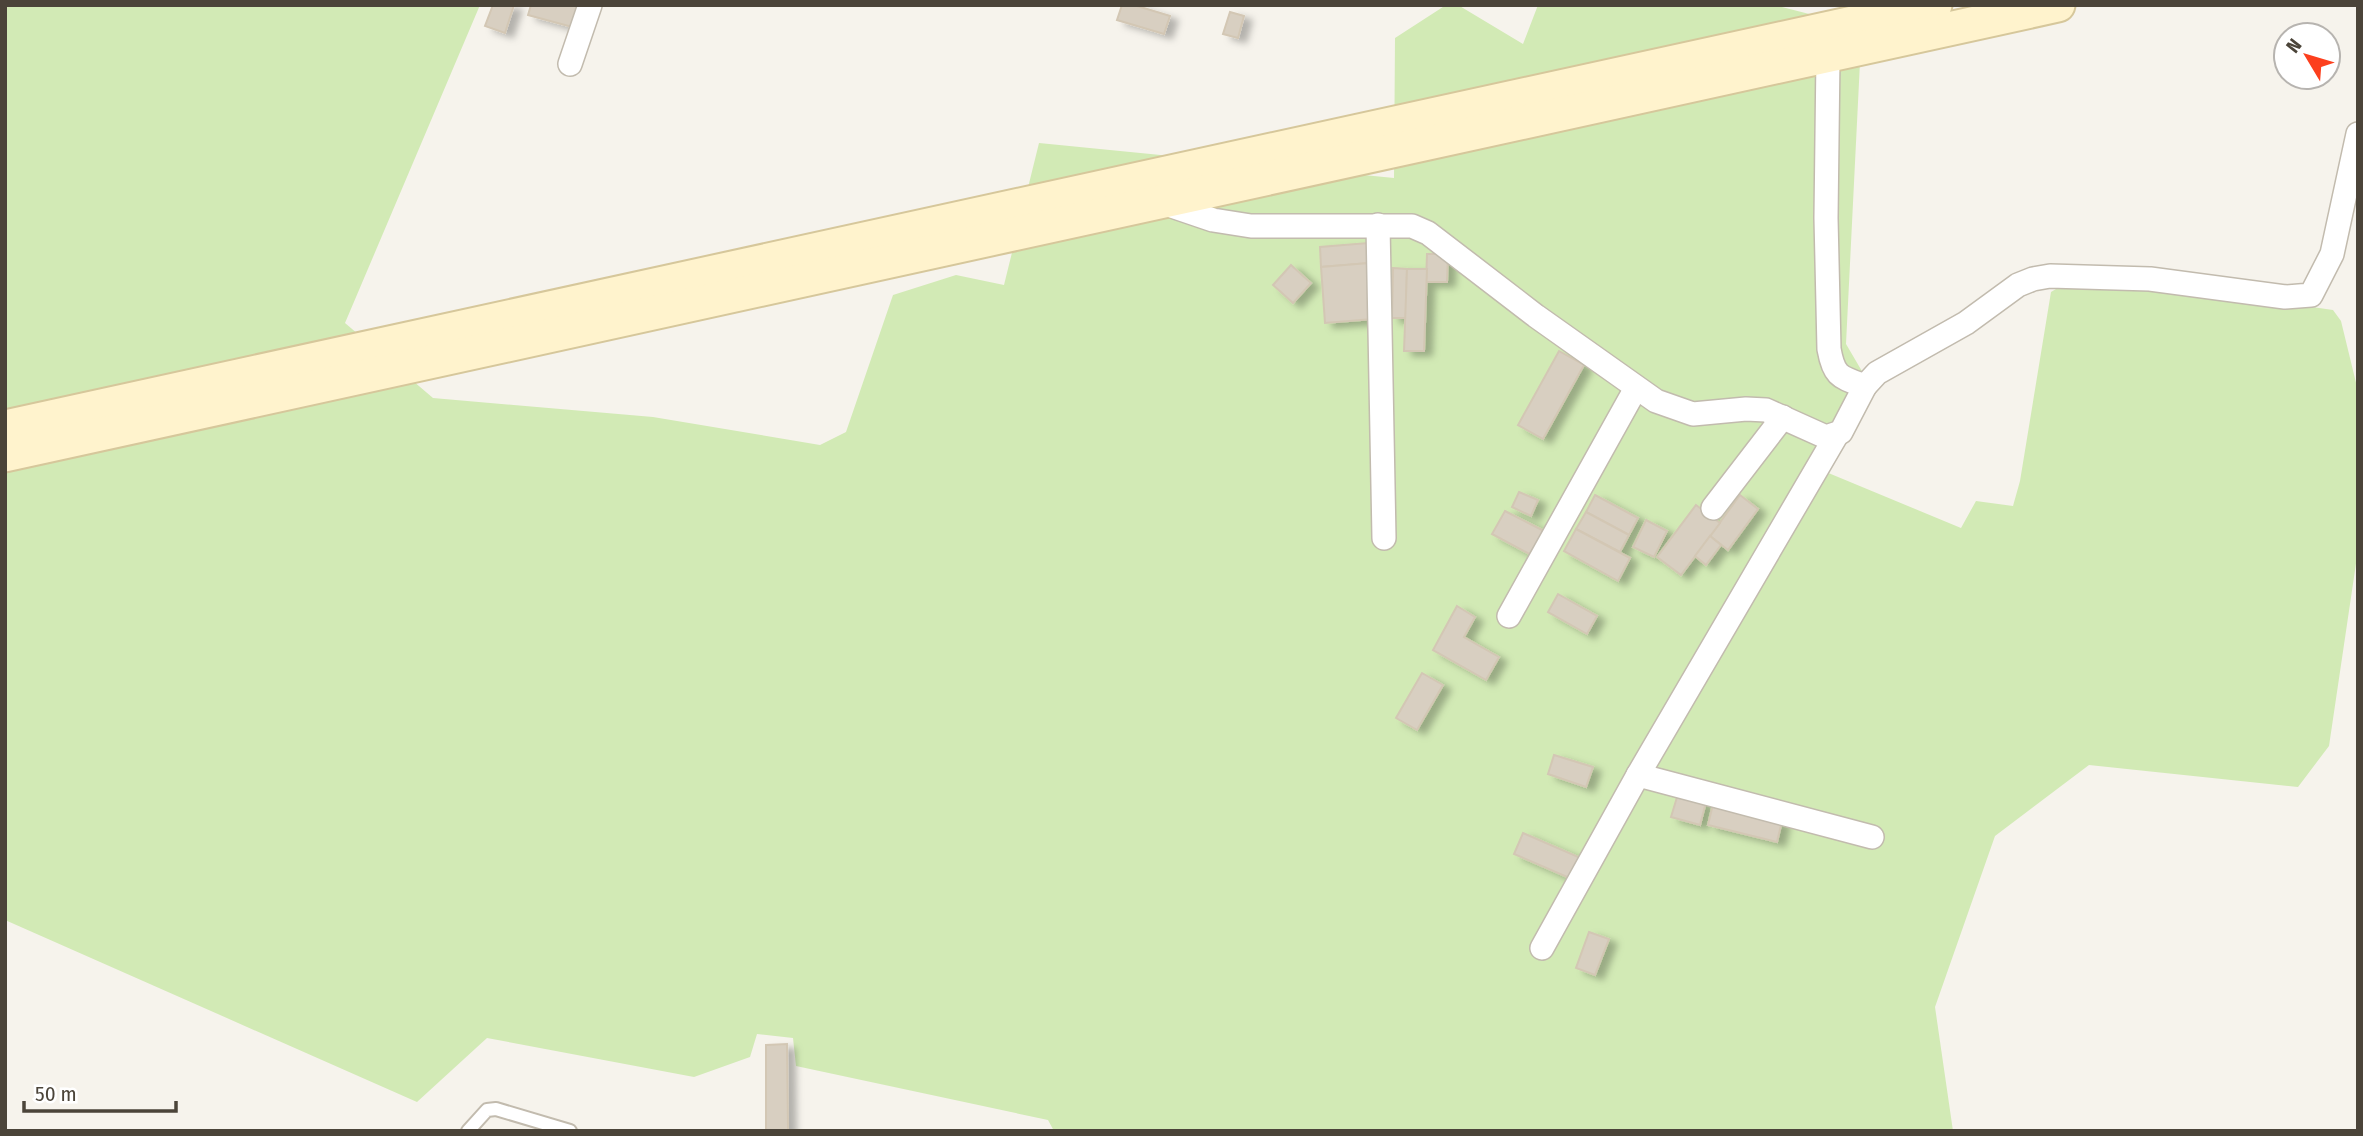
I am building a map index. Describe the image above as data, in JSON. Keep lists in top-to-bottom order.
{
  "scale_bar": "50 m",
  "north": "top left"
}
